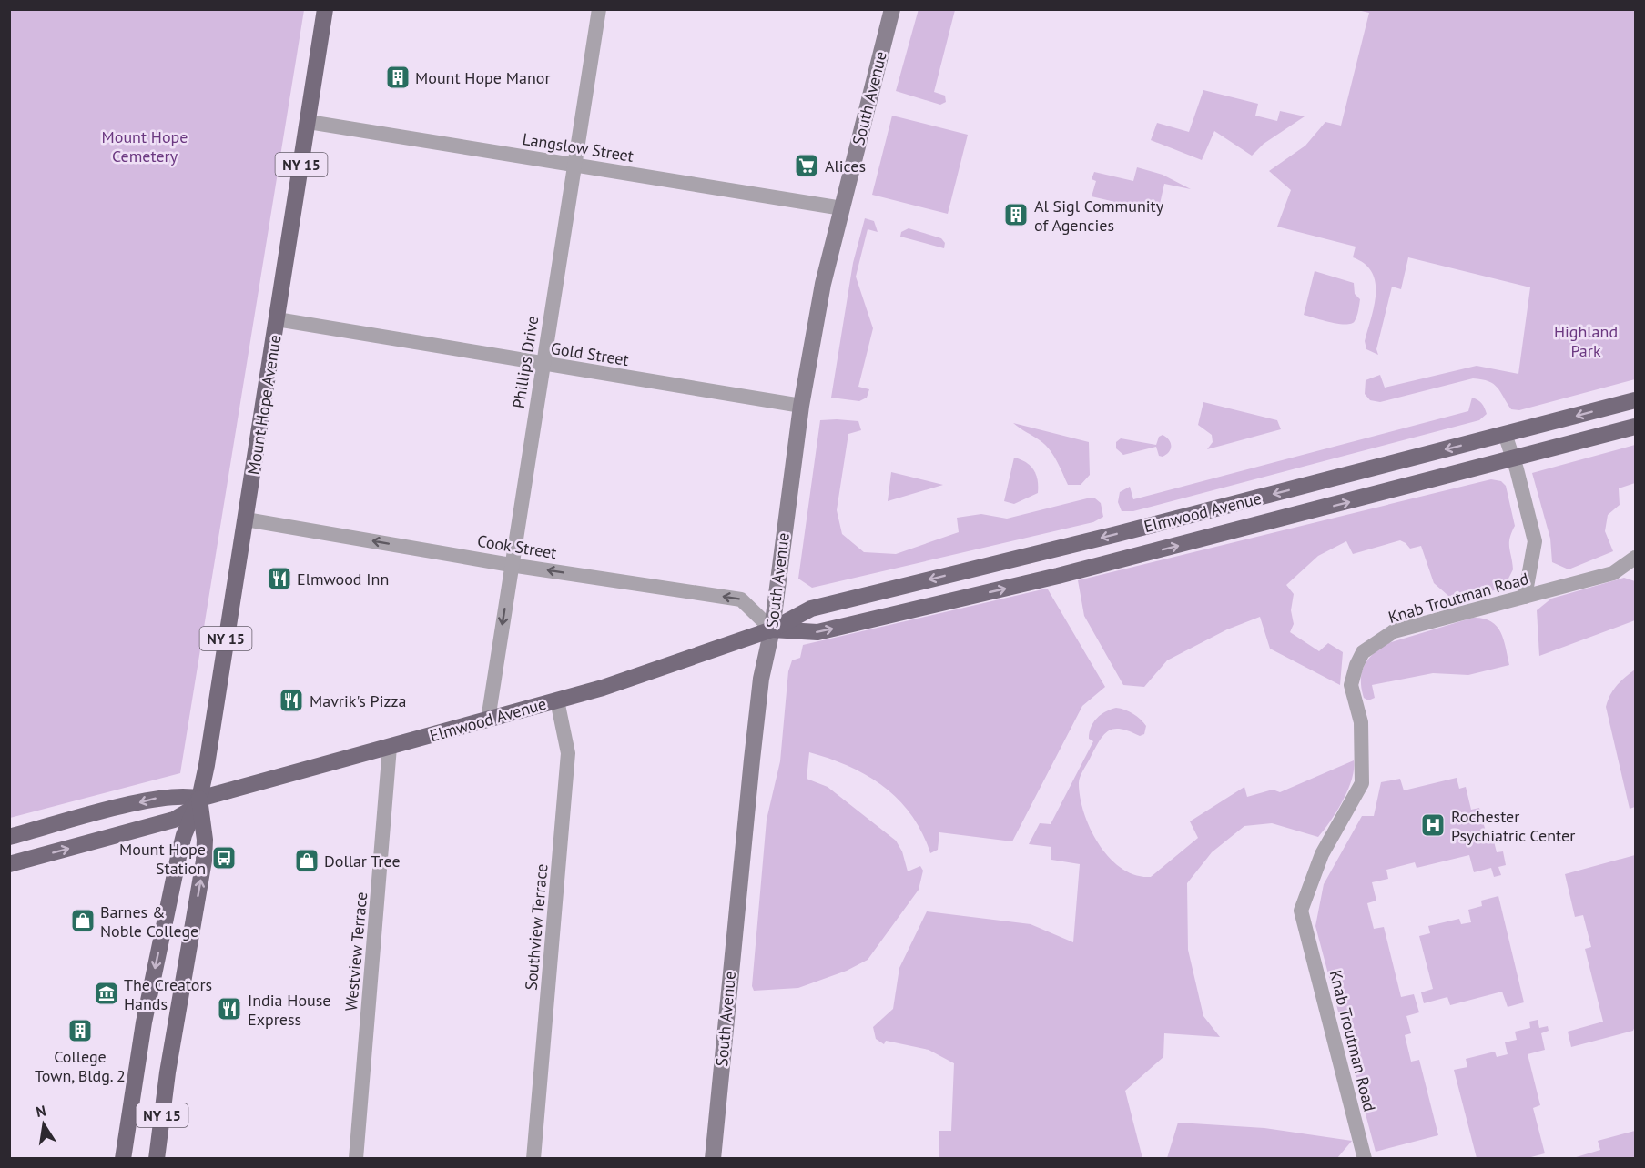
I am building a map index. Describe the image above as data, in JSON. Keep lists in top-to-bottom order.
{
  "streets": {
    "main road": [
      "South Avenue",
      "NY 15",
      "Mount Hope Avenue",
      "Elmwood Avenue"
    ],
    "street": [
      "Langslow Street",
      "Gold Street",
      "Phillips Drive",
      "Cook Street",
      "Knab Troutman Road",
      "Southview Terrace",
      "Westview Terrace"
    ]
  },
  "crossings": [
    ["South Avenue", "Langslow Street"],
    ["South Avenue", "Gold Street"],
    ["South Avenue", "Elmwood Avenue"],
    ["South Avenue", "Cook Street"],
    ["Langslow Street", "Phillips Drive"],
    ["Langslow Street", "Mount Hope Avenue"],
    ["Gold Street", "Phillips Drive"],
    ["Gold Street", "Mount Hope Avenue"],
    ["Phillips Drive", "Elmwood Avenue"],
    ["Phillips Drive", "Cook Street"],
    ["Mount Hope Avenue", "Elmwood Avenue"],
    ["Mount Hope Avenue", "Cook Street"],
    ["Elmwood Avenue", "Cook Street"],
    ["Elmwood Avenue", "Southview Terrace"],
    ["Elmwood Avenue", "Westview Terrace"]
  ],
  "one_way": ["Cook Street"],
  "parks": ["Mount Hope Cemetery", "Highland Park"],
  "places": {
    "building": ["Mount Hope Manor", "Al Sigl Community of Agencies", "College Town, Bldg. 2"],
    "supermarket": ["Alices"],
    "restaurant": ["Elmwood Inn", "Mavrik's Pizza", "India House Express"],
    "hospital": ["Rochester Psychiatric Center"],
    "bus stop": ["Mount Hope Station"],
    "shop": ["Dollar Tree", "Barnes & Noble College"],
    "museum": ["The Creators Hands"]
  },
  "north": "top"
}
